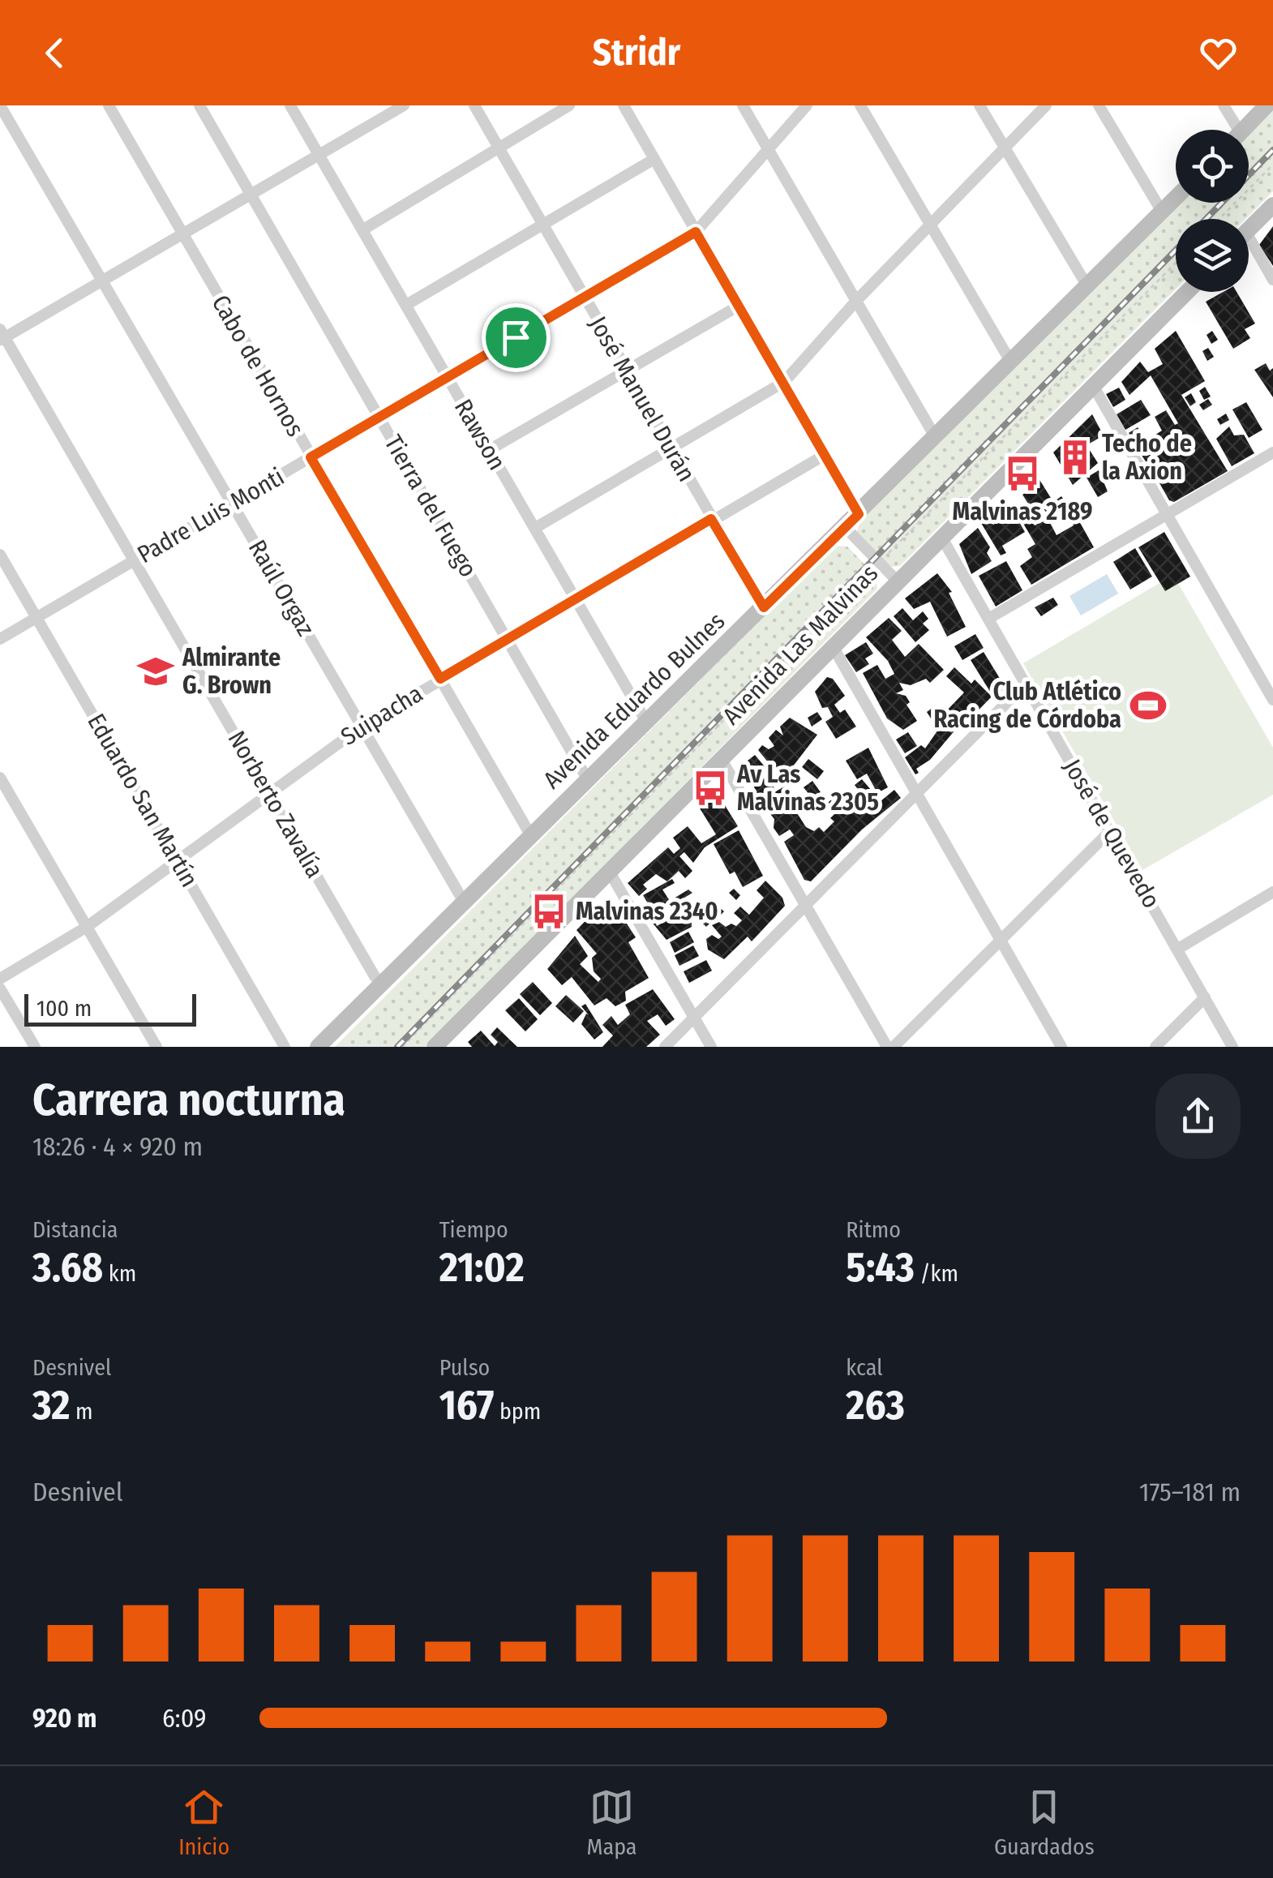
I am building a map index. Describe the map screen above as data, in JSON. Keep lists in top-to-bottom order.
{
  "streets": {
    "main road": ["Avenida Las Malvinas", "Avenida Eduardo Bulnes"],
    "street": [
      "Cabo de Hornos",
      "José Manuel Durán",
      "Rawson",
      "Tierra del Fuego",
      "Padre Luis Monti",
      "Raúl Orgaz",
      "Suipacha",
      "Eduardo San Martín",
      "Norberto Zavalía",
      "José de Quevedo"
    ]
  },
  "crossings": [
    ["Cabo de Hornos", "Padre Luis Monti"],
    ["Cabo de Hornos", "Avenida Eduardo Bulnes"],
    ["Cabo de Hornos", "Suipacha"],
    ["José Manuel Durán", "Padre Luis Monti"],
    ["José Manuel Durán", "Avenida Eduardo Bulnes"],
    ["José Manuel Durán", "Suipacha"],
    ["Rawson", "Padre Luis Monti"],
    ["Rawson", "Avenida Eduardo Bulnes"],
    ["Rawson", "Suipacha"],
    ["Tierra del Fuego", "Padre Luis Monti"],
    ["Tierra del Fuego", "Avenida Eduardo Bulnes"],
    ["Tierra del Fuego", "Suipacha"],
    ["Padre Luis Monti", "Raúl Orgaz"],
    ["Padre Luis Monti", "Eduardo San Martín"],
    ["Padre Luis Monti", "Norberto Zavalía"],
    ["Raúl Orgaz", "Avenida Eduardo Bulnes"],
    ["Raúl Orgaz", "Suipacha"],
    ["Avenida Las Malvinas", "José de Quevedo"],
    ["Avenida Eduardo Bulnes", "Norberto Zavalía"],
    ["Suipacha", "Eduardo San Martín"],
    ["Suipacha", "Norberto Zavalía"]
  ],
  "places": {
    "building": ["Techo de la Axion"],
    "bus stop": ["Malvinas 2189", "Av Las Malvinas 2305", "Malvinas 2340"],
    "school or university": ["Almirante G. Brown"],
    "sports": ["Club Atlético Racing de Córdoba"]
  },
  "scale_bar": "100 m",
  "page": {
    "header": "Stridr",
    "scale": "100 m",
    "heading": ["Carrera nocturna", "18:26 · 4 × 920 m"],
    "stats": [
      ["Distancia", "3.68 km"],
      ["Tiempo", "21:02"],
      ["Ritmo", "5:43 /km"],
      ["Desnivel", "32 m"],
      ["Pulso", "167 bpm"],
      ["kcal", "263"]
    ],
    "chart": ["Desnivel", "175–181 m"],
    "list": [
      {
        "name": "920 m",
        "note": "6:09"
      }
    ],
    "tabs": ["Inicio", "Mapa", "Guardados"]
  }
}
